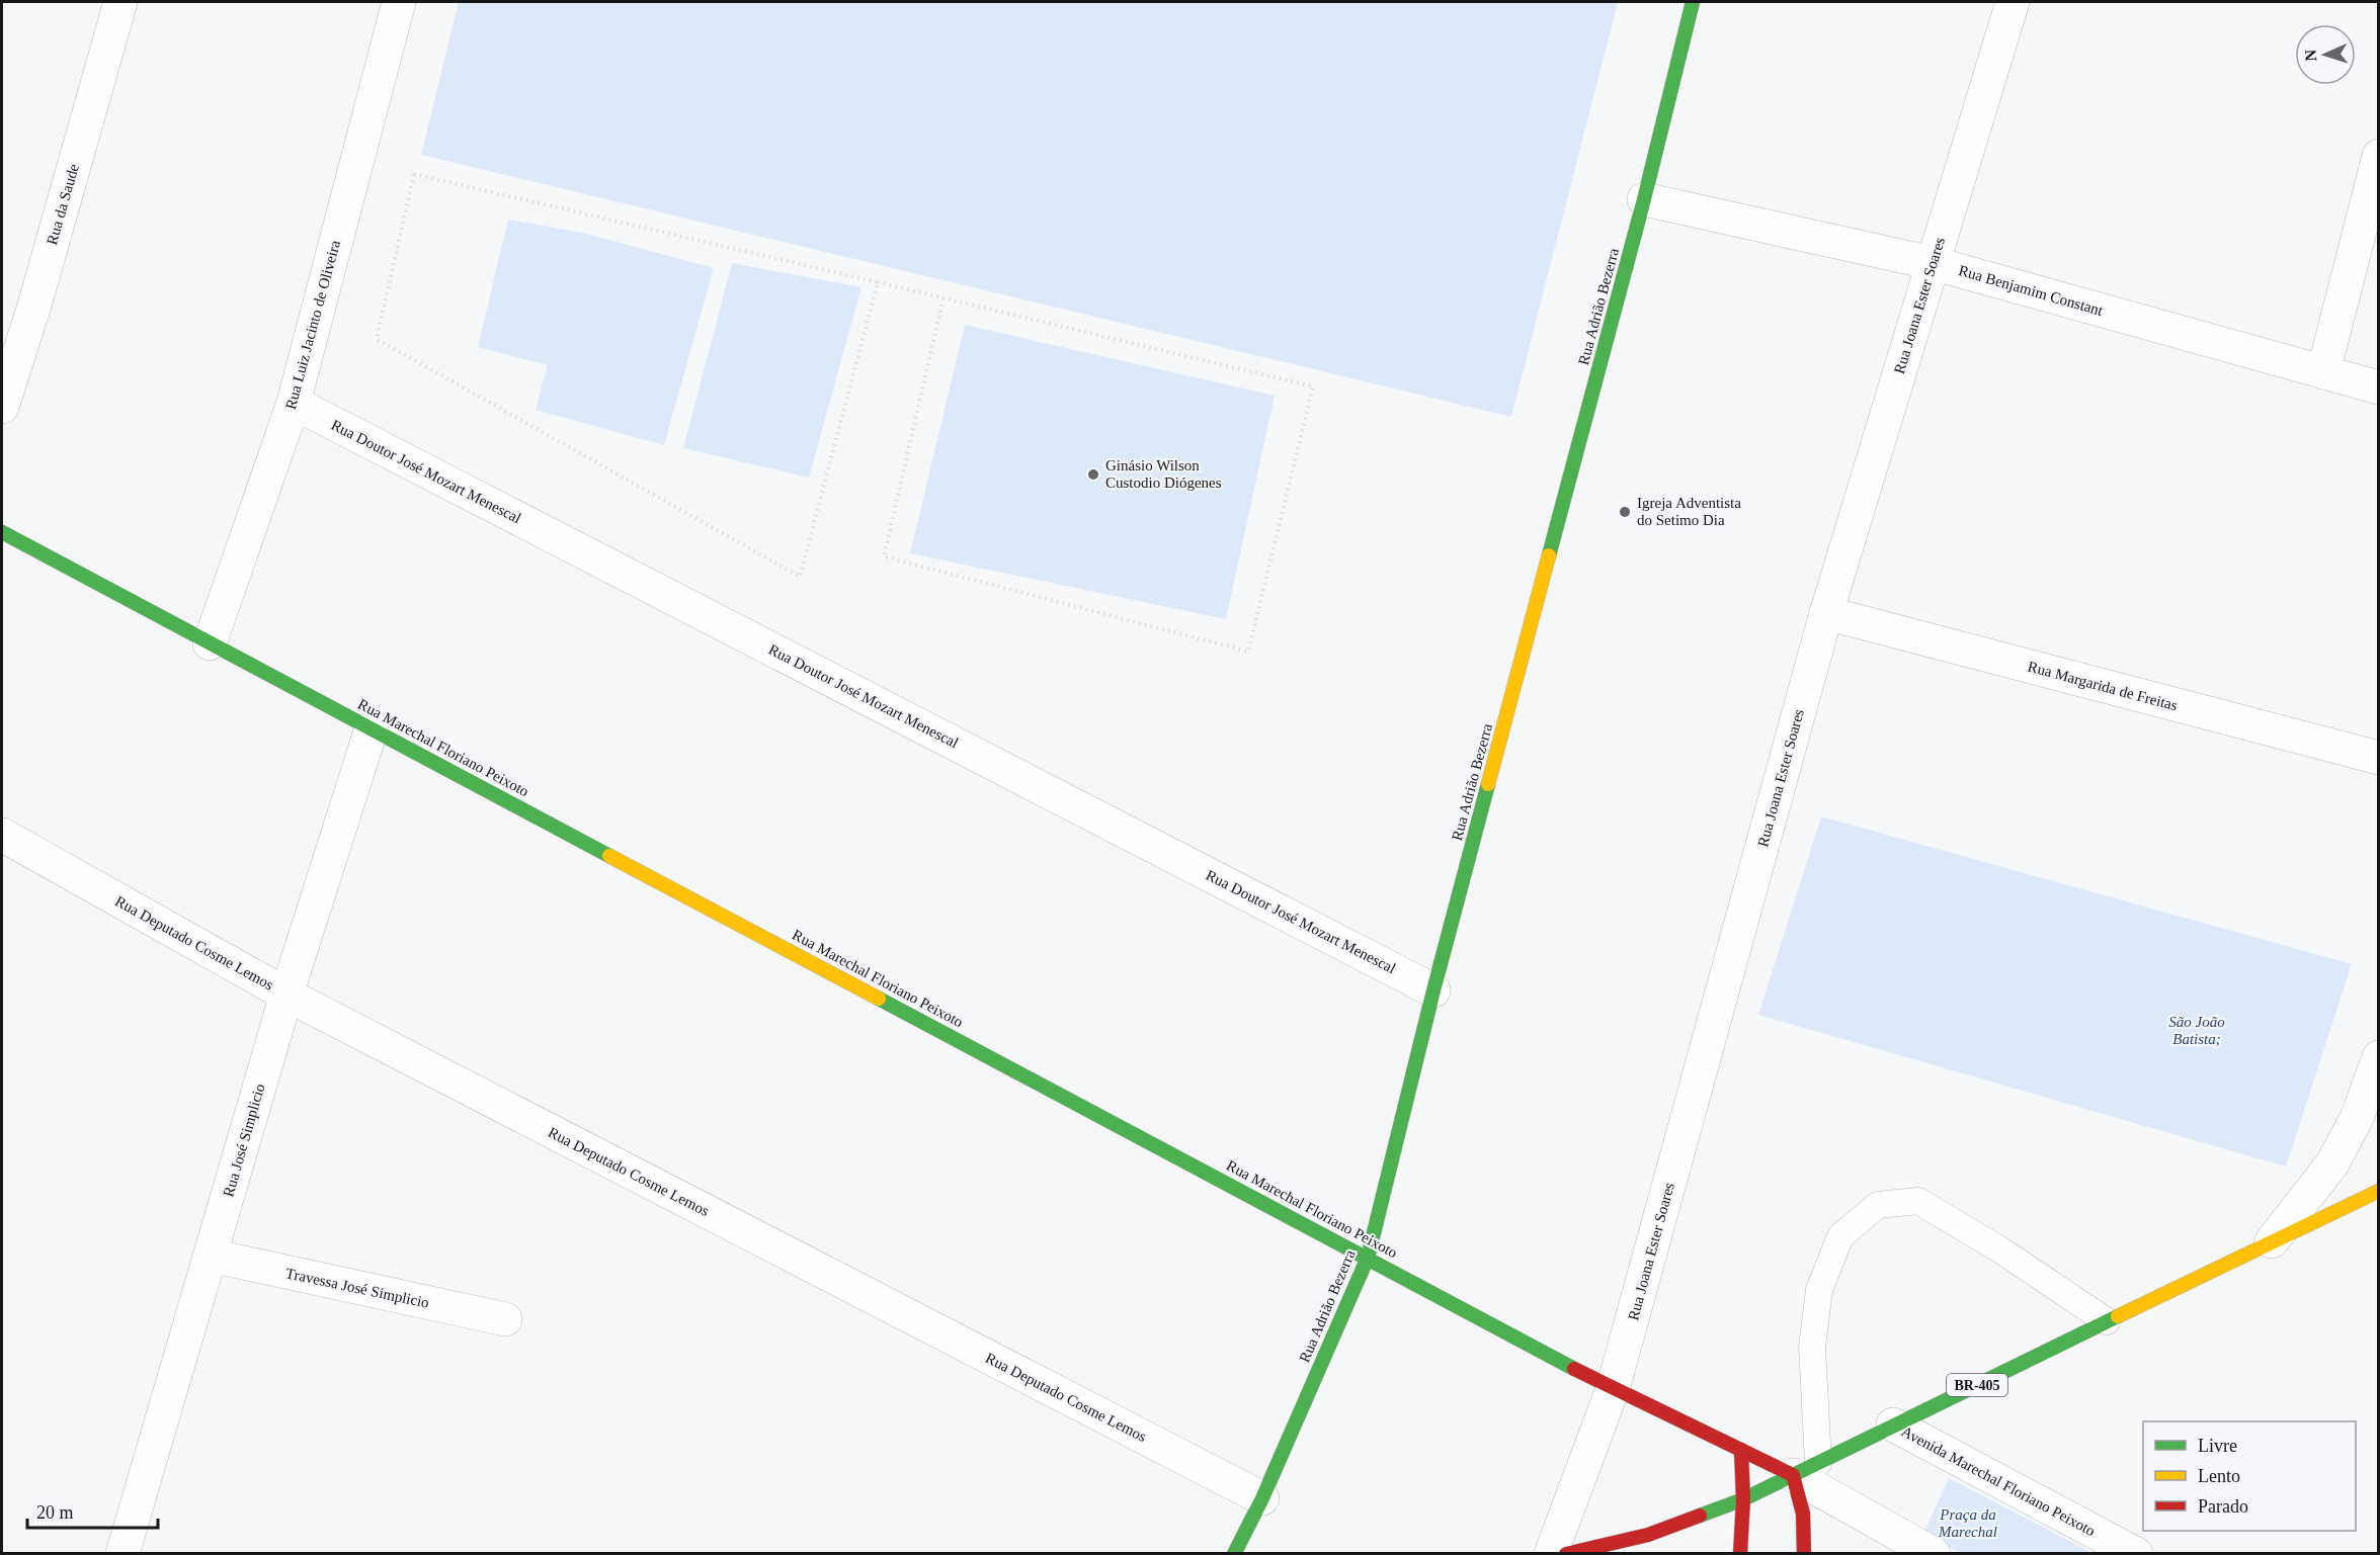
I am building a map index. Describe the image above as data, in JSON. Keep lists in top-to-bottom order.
{
  "streets": {
    "main road": ["Rua Adrião Bezerra", "Rua Marechal Floriano Peixoto", "BR-405"],
    "street": [
      "Rua da Saude",
      "Rua Benjamim Constant",
      "Rua Joana Ester Soares",
      "Rua Luiz Jacinto de Oliveira",
      "Rua Doutor José Mozart Menescal",
      "Rua Margarida de Freitas",
      "Rua Deputado Cosme Lemos",
      "Rua José Simplicio",
      "Travessa José Simplicio",
      "Avenida Marechal Floriano Peixoto"
    ]
  },
  "crossings": [
    ["Rua Benjamim Constant", "Rua Joana Ester Soares"],
    ["Rua Benjamim Constant", "Rua Adrião Bezerra"],
    ["Rua Joana Ester Soares", "Rua Margarida de Freitas"],
    ["Rua Joana Ester Soares", "Rua Marechal Floriano Peixoto"],
    ["Rua Adrião Bezerra", "Rua Doutor José Mozart Menescal"],
    ["Rua Adrião Bezerra", "Rua Marechal Floriano Peixoto"],
    ["Rua Adrião Bezerra", "Rua Deputado Cosme Lemos"],
    ["Rua Luiz Jacinto de Oliveira", "Rua Doutor José Mozart Menescal"],
    ["Rua Luiz Jacinto de Oliveira", "Rua Marechal Floriano Peixoto"],
    ["Rua Marechal Floriano Peixoto", "Rua José Simplicio"],
    ["Rua Marechal Floriano Peixoto", "BR-405"],
    ["Rua Deputado Cosme Lemos", "Rua José Simplicio"],
    ["Rua José Simplicio", "Travessa José Simplicio"],
    ["BR-405", "Avenida Marechal Floriano Peixoto"]
  ],
  "parks": ["São João Batista;", "Praça da Marechal"],
  "places": ["Ginásio Wilson Custodio Diógenes", "Igreja Adventista do Setimo Dia"],
  "legend": ["Livre", "Lento", "Parado"],
  "scale_bar": "20 m",
  "north": "left"
}
